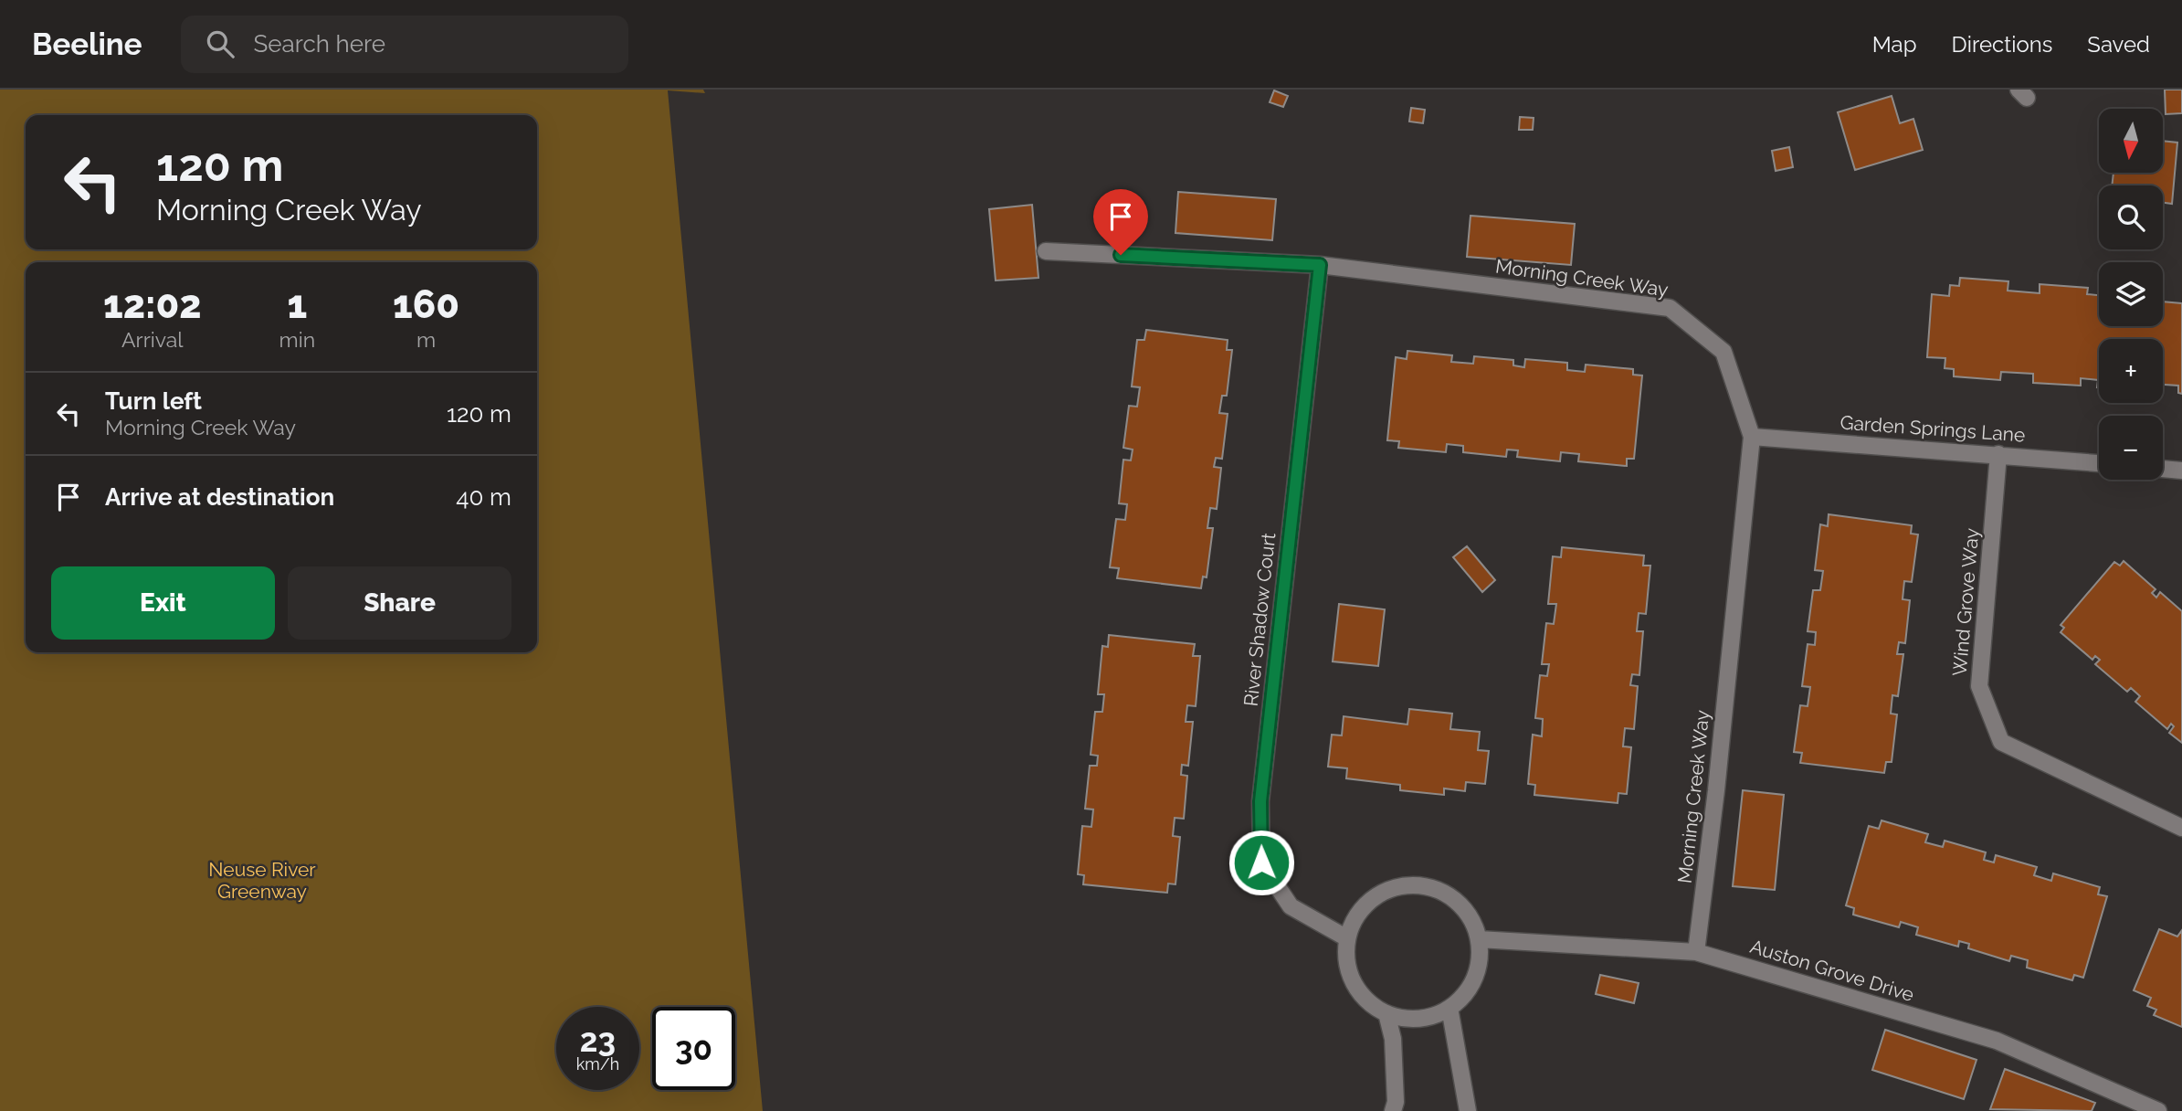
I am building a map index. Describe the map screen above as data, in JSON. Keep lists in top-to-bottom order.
{
  "streets": {
    "street": [
      "Morning Creek Way",
      "Garden Springs Lane",
      "Wind Grove Way",
      "River Shadow Court",
      "Auston Grove Drive"
    ]
  },
  "crossings": [
    ["Morning Creek Way", "Garden Springs Lane"],
    ["Morning Creek Way", "River Shadow Court"],
    ["Morning Creek Way", "Auston Grove Drive"],
    ["Garden Springs Lane", "Wind Grove Way"],
    ["River Shadow Court", "Auston Grove Drive"]
  ],
  "parks": ["Neuse River Greenway"],
  "north": "bottom",
  "page": {
    "header": "Beeline",
    "search": "Search here",
    "nav": ["Map", "Directions", "Saved"],
    "map_buttons": ["+", "−"],
    "turn": ["120 m", "Morning Creek Way"],
    "eta": [
      "12:02",
      "Arrival",
      "1",
      "min",
      "160",
      "m"
    ],
    "list": [
      {
        "name": "Turn left",
        "note": "Morning Creek Way",
        "value": "120 m"
      },
      {
        "name": "Arrive at destination",
        "value": "40 m"
      }
    ],
    "buttons": ["Exit", "Share"],
    "speed": "23 km/h",
    "limit": "30"
  }
}
